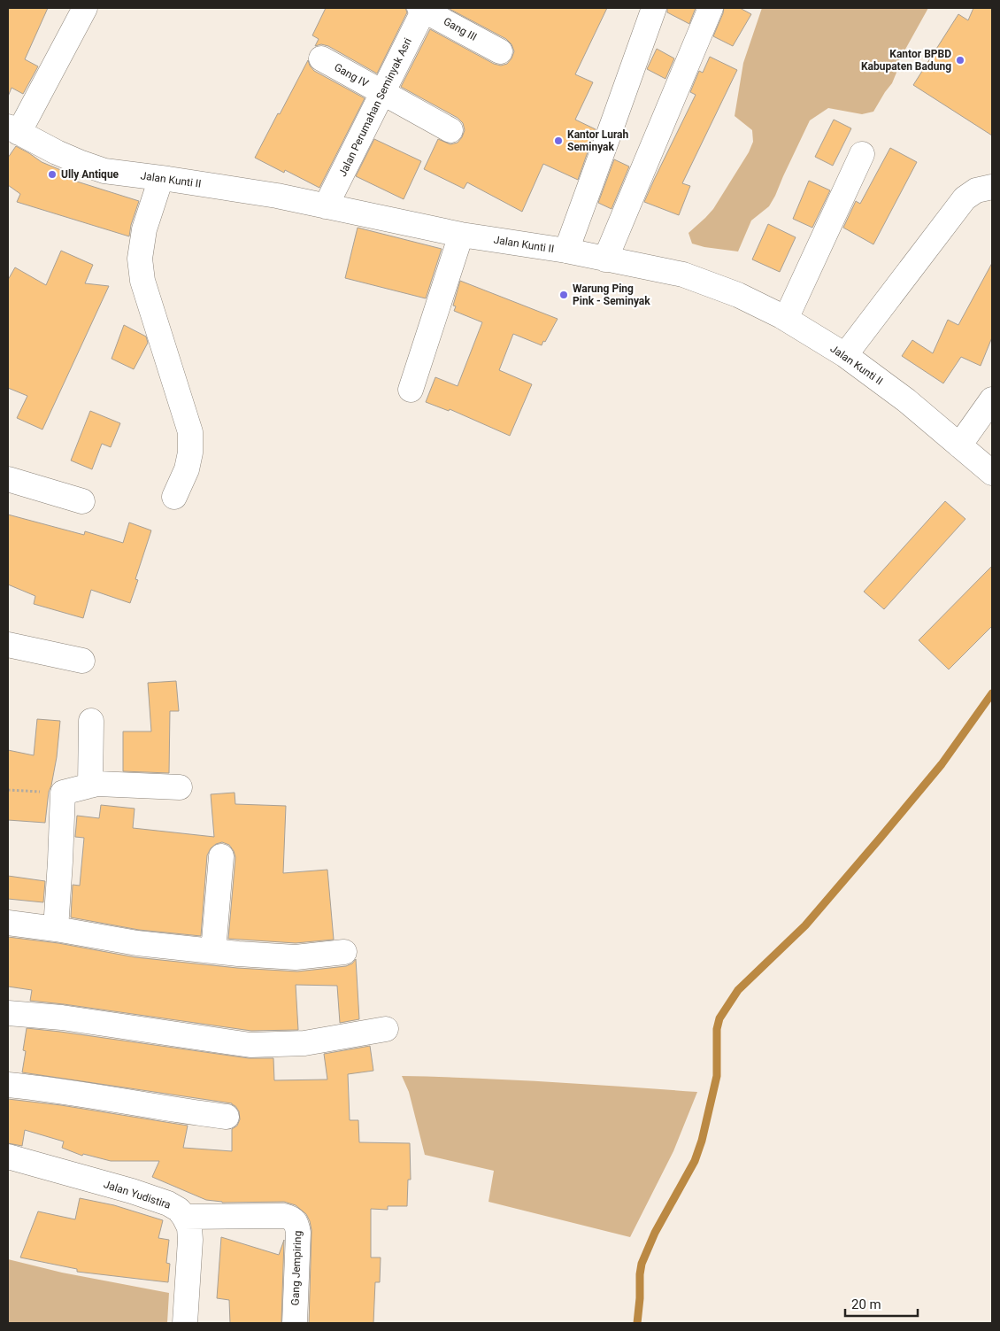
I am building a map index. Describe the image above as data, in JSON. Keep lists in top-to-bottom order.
{
  "streets": {
    "street": [
      "Gang III",
      "Gang IV",
      "Jalan Perumahan Seminyak Asri",
      "Jalan Kunti II",
      "Jalan Yudistira",
      "Gang Jempiring"
    ]
  },
  "crossings": [
    ["Gang III", "Jalan Perumahan Seminyak Asri"],
    ["Gang IV", "Jalan Perumahan Seminyak Asri"],
    ["Jalan Perumahan Seminyak Asri", "Jalan Kunti II"],
    ["Jalan Yudistira", "Gang Jempiring"]
  ],
  "places": [
    "Kantor BPBD Kabupaten Badung",
    "Kantor Lurah Seminyak",
    "Ully Antique",
    "Warung Ping Pink - Seminyak"
  ],
  "scale_bar": "20 m"
}
